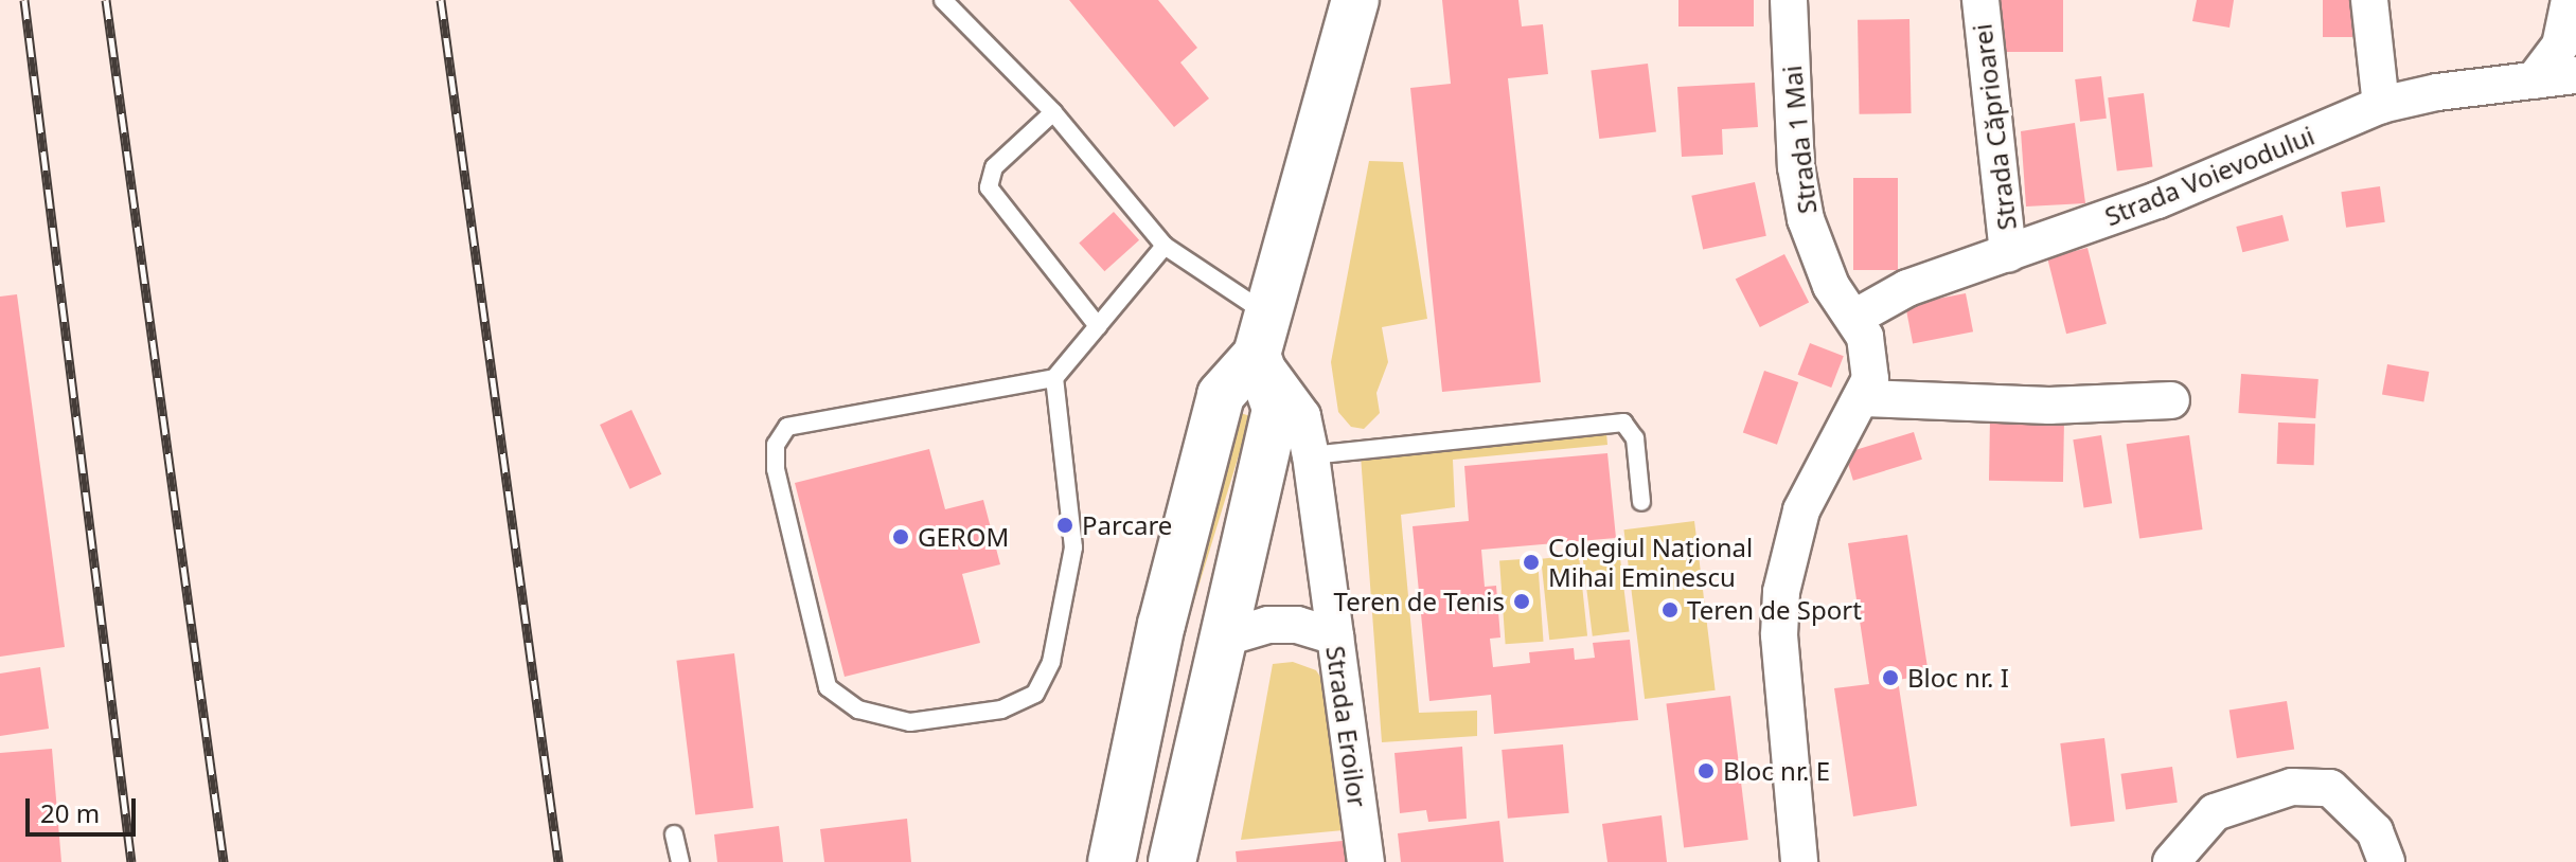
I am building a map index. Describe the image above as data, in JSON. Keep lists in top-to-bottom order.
{
  "streets": {
    "street": [
      "Strada Căprioarei",
      "Strada 1 Mai",
      "Strada Voievodului",
      "Strada Eroilor"
    ]
  },
  "crossings": [
    ["Strada Căprioarei", "Strada Voievodului"],
    ["Strada 1 Mai", "Strada Voievodului"]
  ],
  "places": [
    "Parcare",
    "GEROM",
    "Colegiul Național Mihai Eminescu",
    "Teren de Tenis",
    "Teren de Sport",
    "Bloc nr. I",
    "Bloc nr. E"
  ],
  "scale_bar": "20 m"
}
